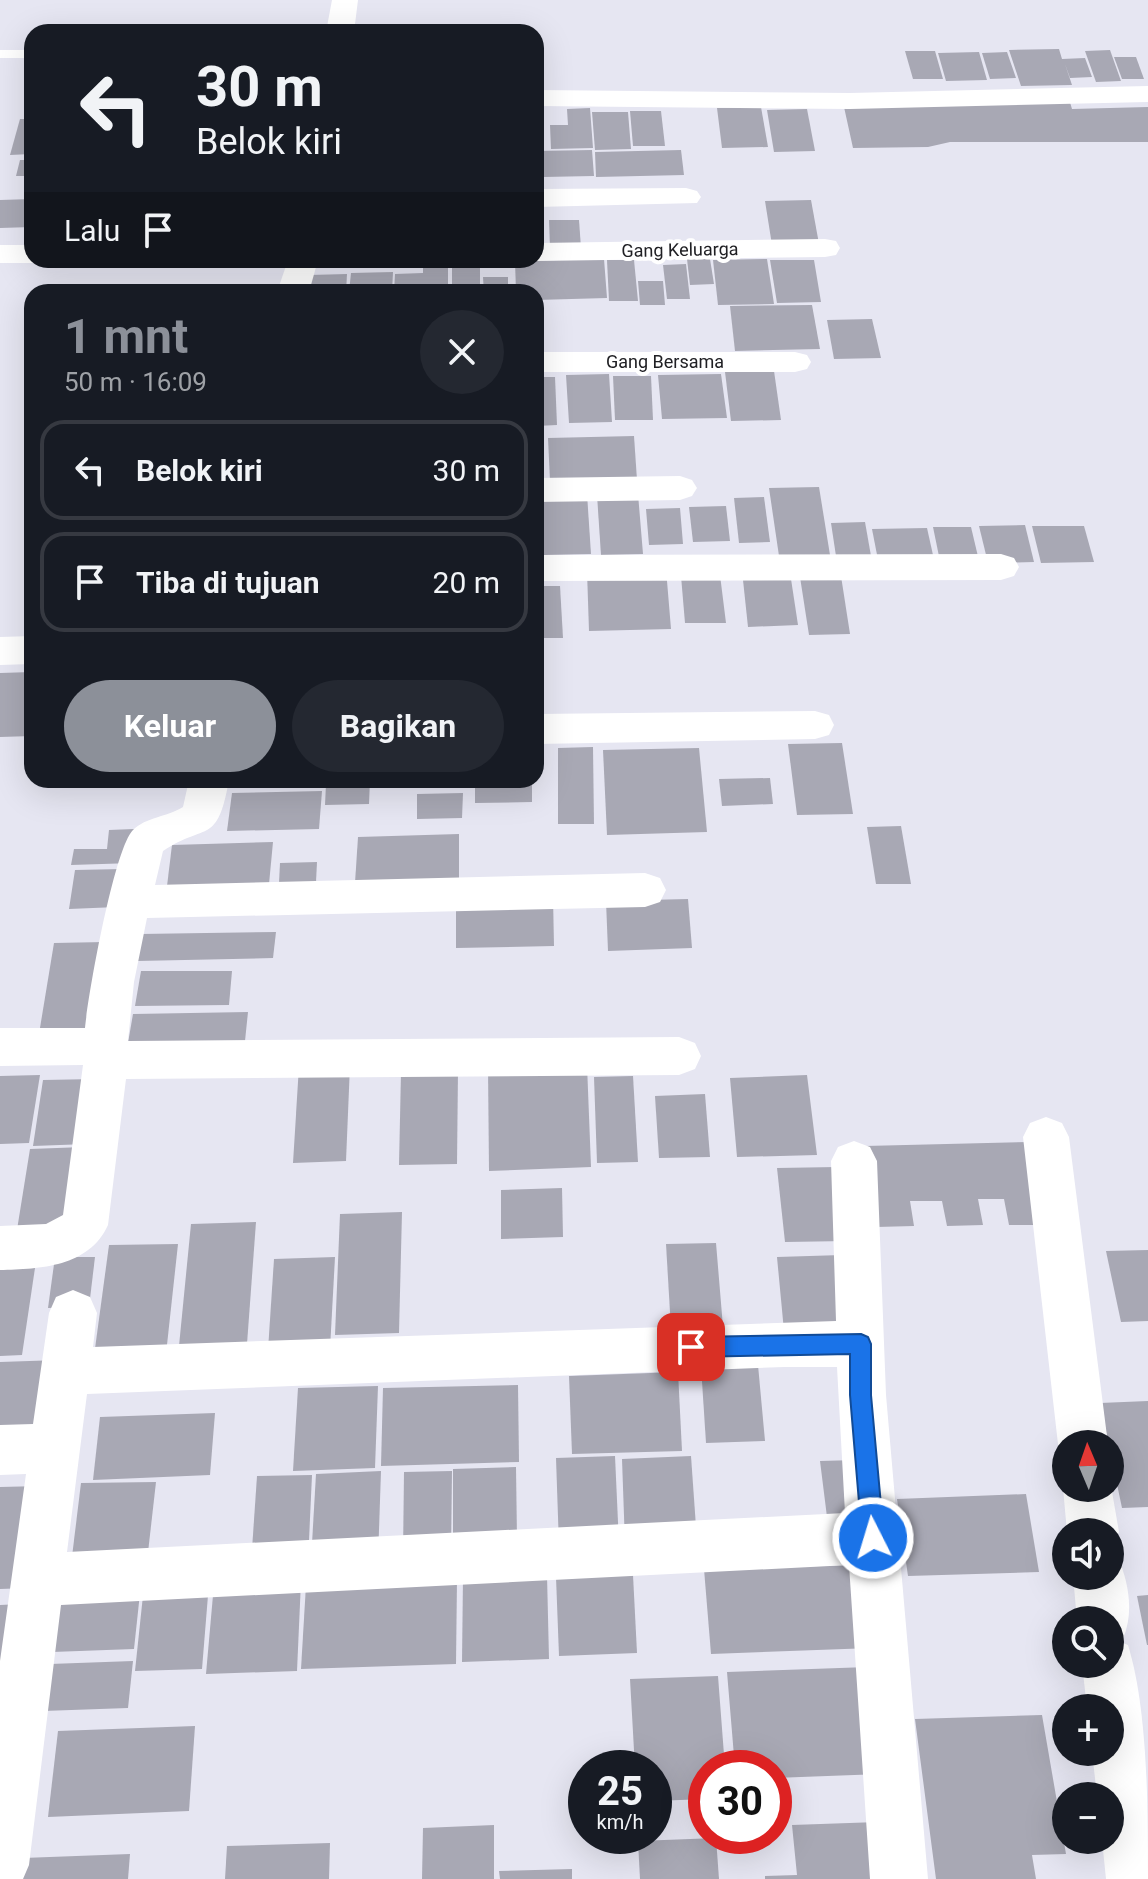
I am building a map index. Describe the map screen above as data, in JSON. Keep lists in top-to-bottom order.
{
  "streets": {
    "street": ["Gang Keluarga", "Gang Bersama"]
  },
  "north": "top",
  "page": {
    "turn": ["30 m", "Belok kiri"],
    "then": "Lalu",
    "heading": ["1 mnt", "50 m · 16:09"],
    "list": [
      {
        "name": "Belok kiri",
        "value": "30 m"
      },
      {
        "name": "Tiba di tujuan",
        "value": "20 m"
      }
    ],
    "buttons": ["Keluar", "Bagikan"],
    "map_buttons": ["+", "−"],
    "speed": "25 km/h",
    "limit": "30"
  }
}
